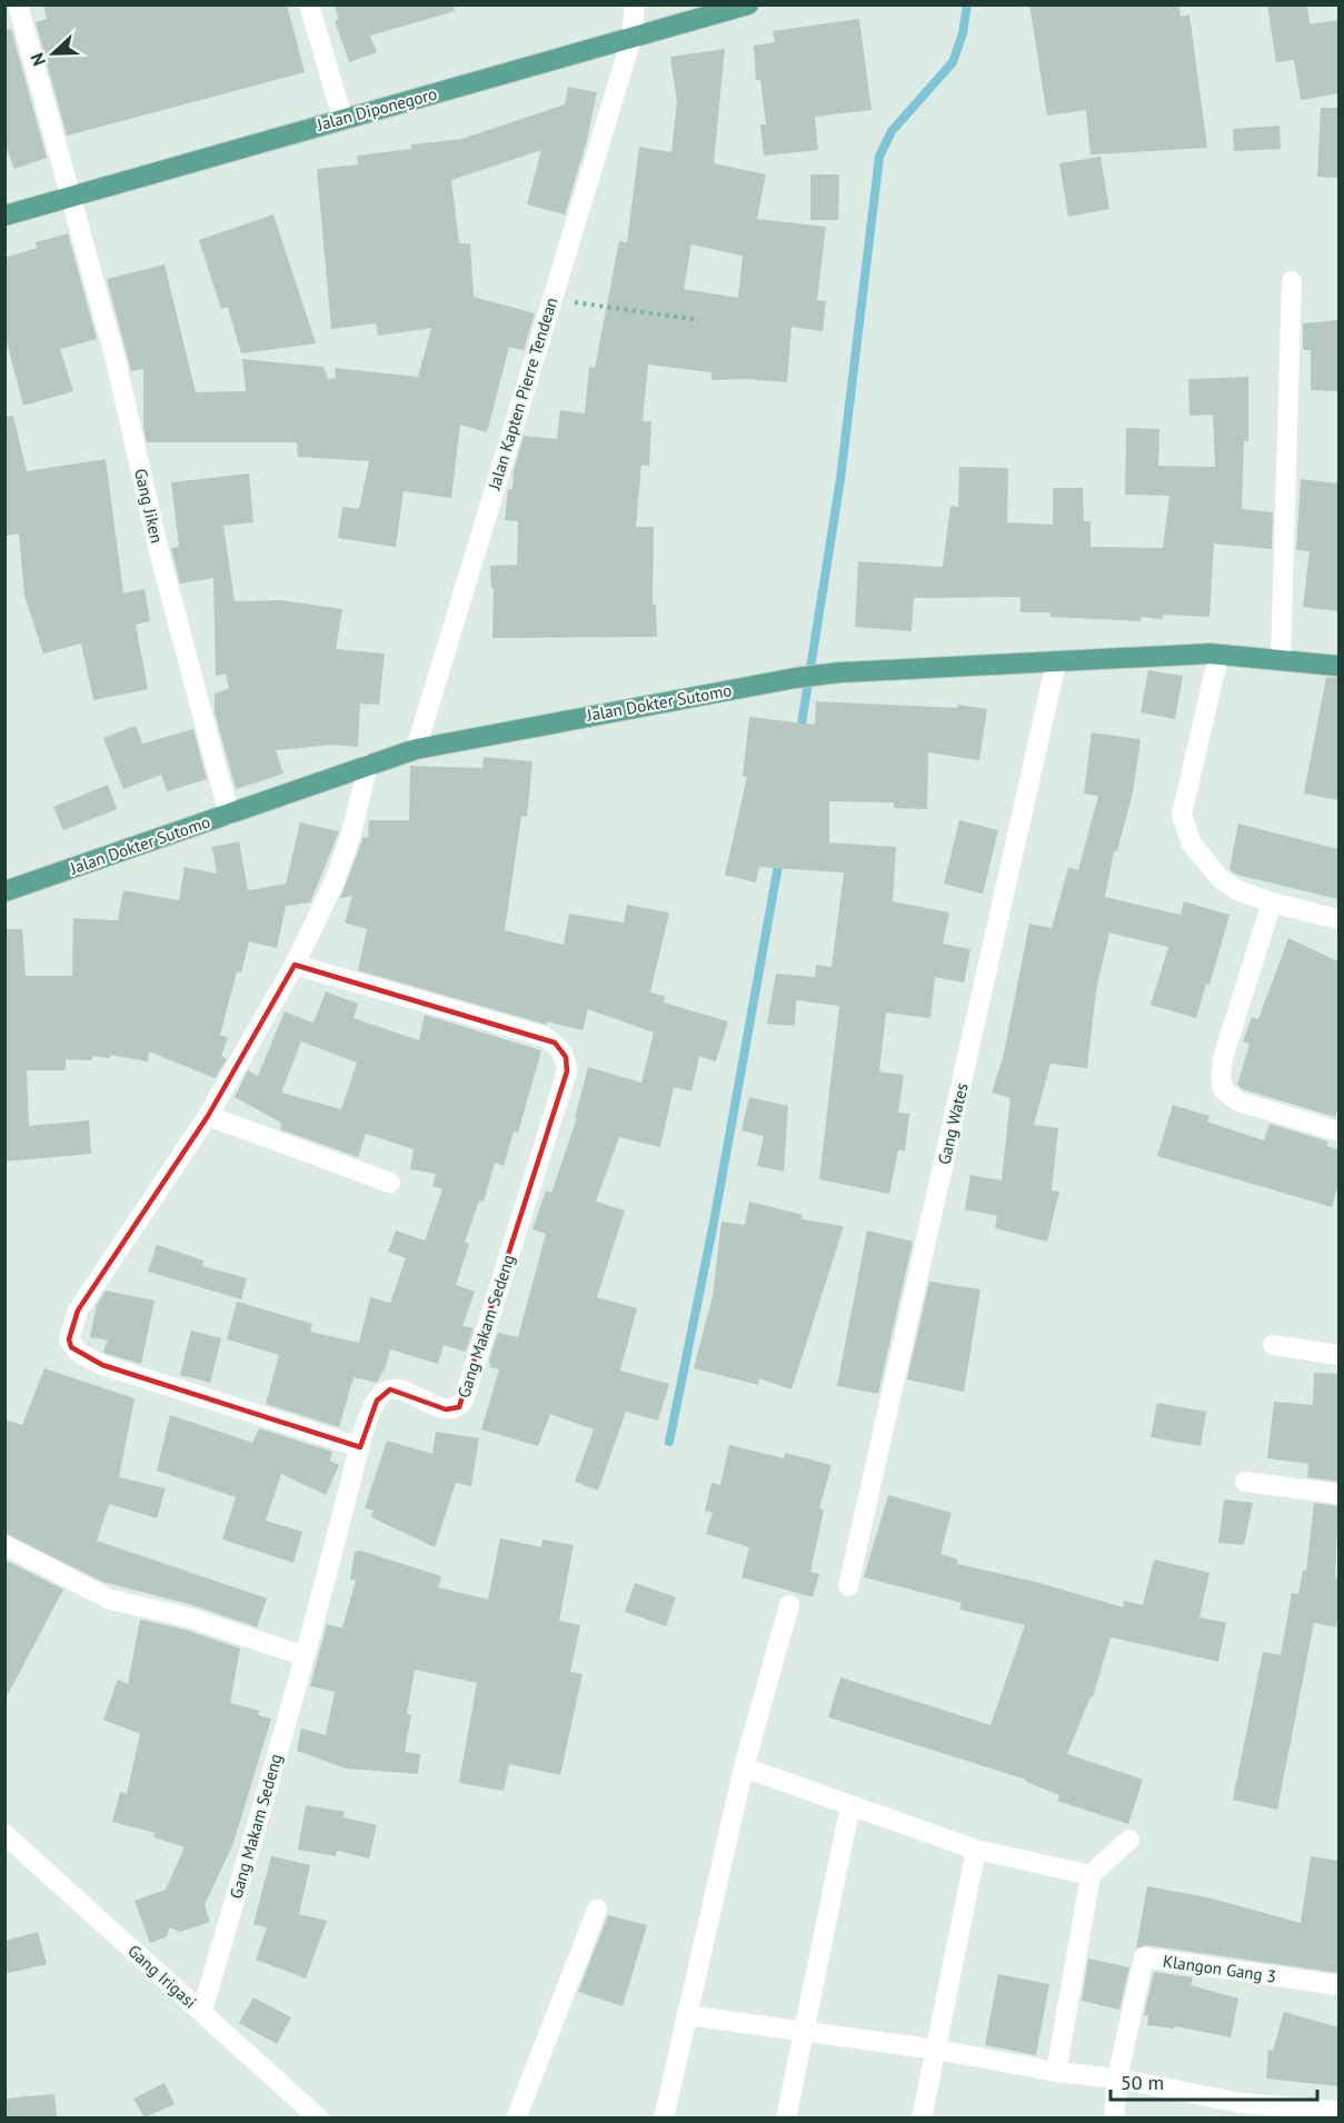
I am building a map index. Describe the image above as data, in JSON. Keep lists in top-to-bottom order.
{
  "streets": {
    "main road": ["Jalan Diponegoro", "Jalan Dokter Sutomo"],
    "street": [
      "Jalan Kapten Pierre Tendean",
      "Gang Jiken",
      "Gang Wates",
      "Gang Makam Sedeng",
      "Klangon Gang 3",
      "Gang Irigasi"
    ]
  },
  "crossings": [
    ["Jalan Diponegoro", "Jalan Kapten Pierre Tendean"],
    ["Jalan Diponegoro", "Gang Jiken"],
    ["Jalan Kapten Pierre Tendean", "Jalan Dokter Sutomo"],
    ["Gang Jiken", "Jalan Dokter Sutomo"],
    ["Jalan Dokter Sutomo", "Gang Wates"],
    ["Gang Makam Sedeng", "Gang Irigasi"]
  ],
  "scale_bar": "50 m",
  "north": "left"
}
